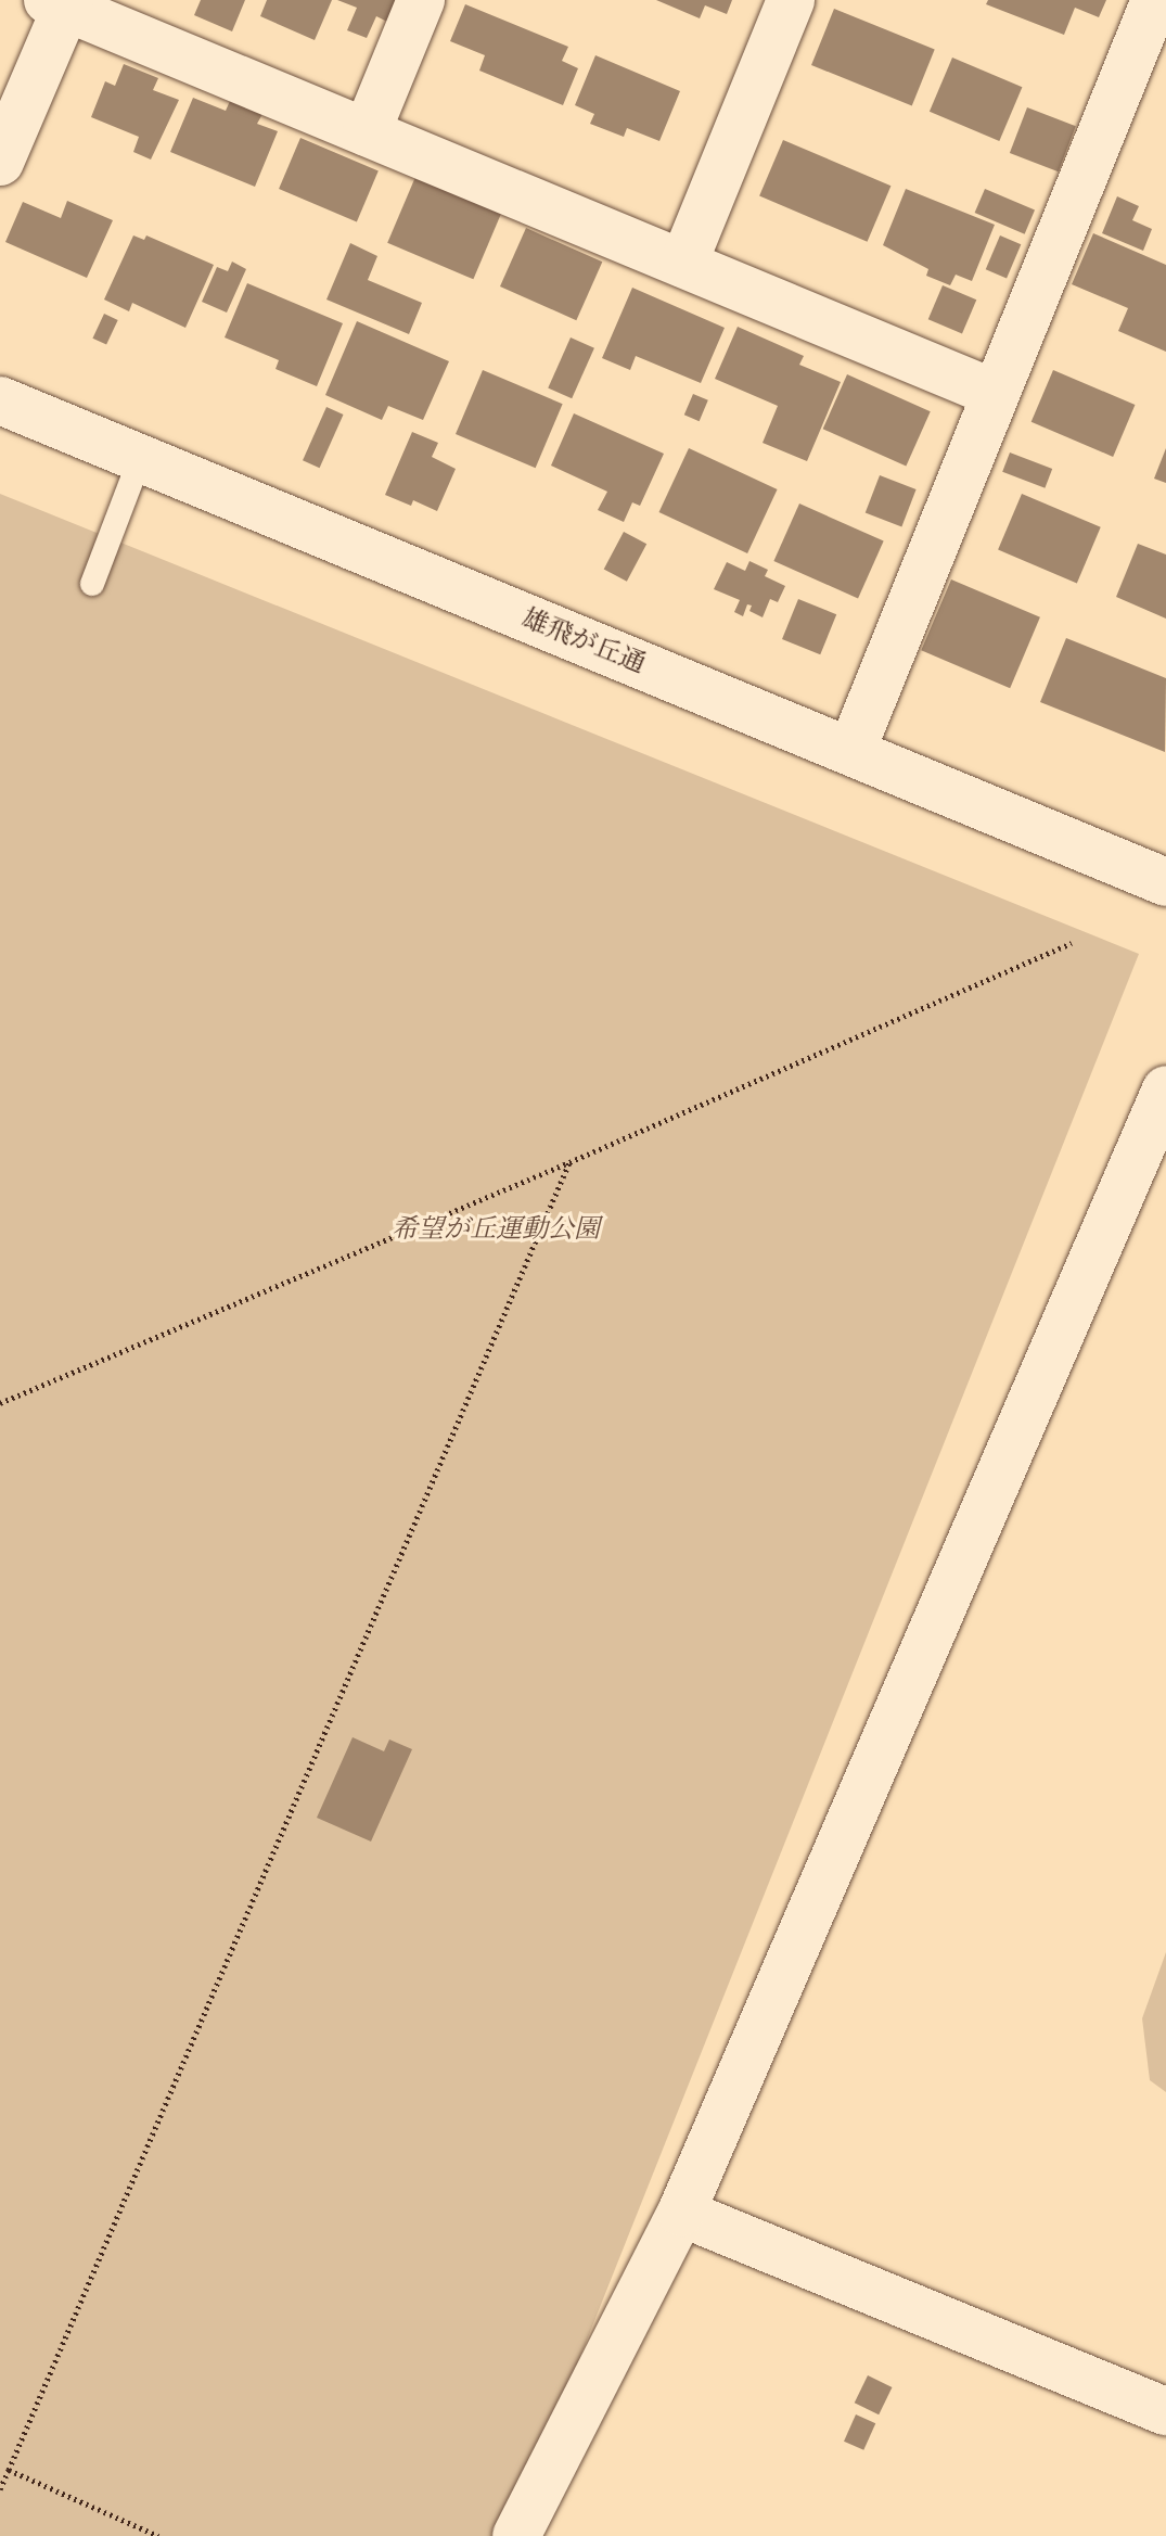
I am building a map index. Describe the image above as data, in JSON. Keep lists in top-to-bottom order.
{
  "streets": {
    "street": ["雄飛が丘通"]
  },
  "parks": ["希望が丘運動公園"]
}
